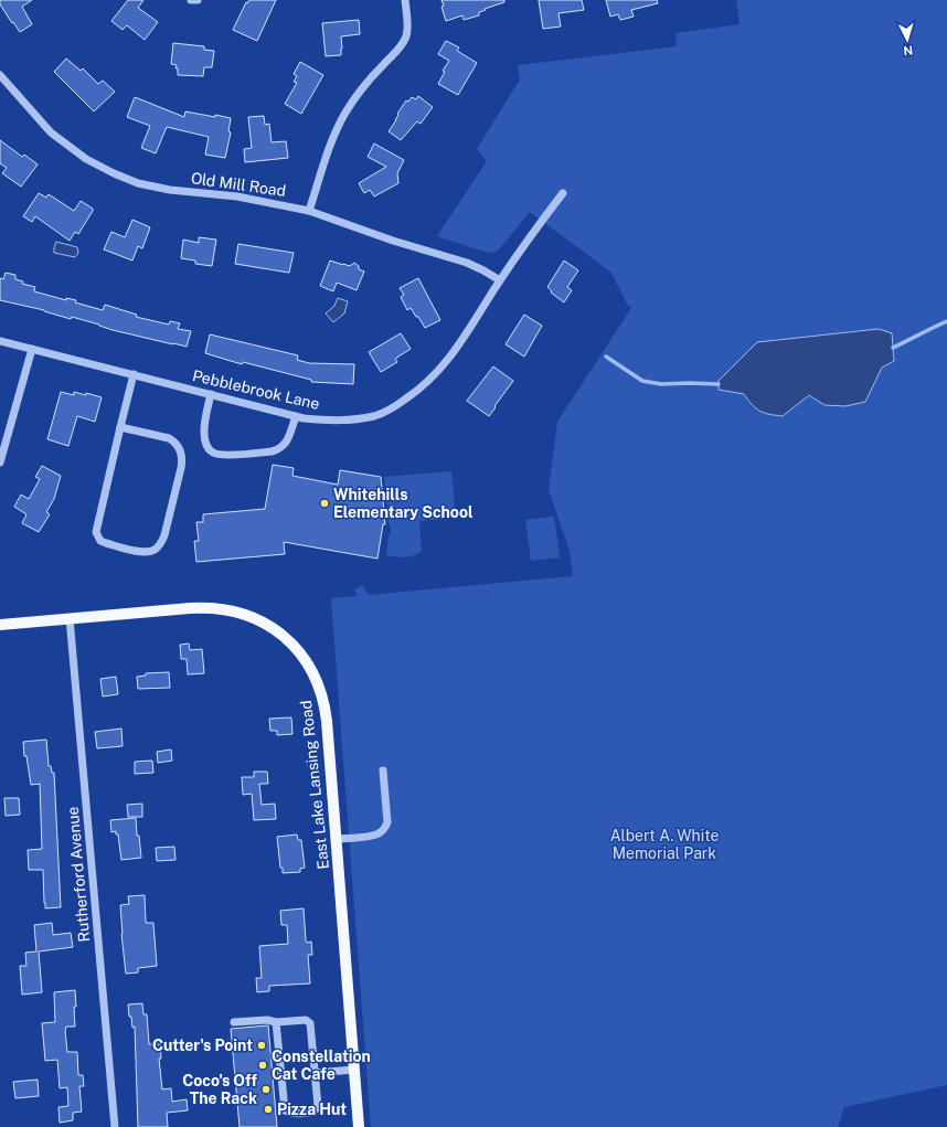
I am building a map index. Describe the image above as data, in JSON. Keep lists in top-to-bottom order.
{
  "streets": {
    "main road": ["East Lake Lansing Road"],
    "street": ["Old Mill Road", "Pebblebrook Lane", "Rutherford Avenue"]
  },
  "crossings": [
    ["Old Mill Road", "Pebblebrook Lane"],
    ["East Lake Lansing Road", "Rutherford Avenue"]
  ],
  "parks": ["Albert A. White Memorial Park"],
  "places": [
    "Whitehills Elementary School",
    "Cutter's Point",
    "Constellation Cat Cafe",
    "Coco's Off The Rack",
    "Pizza Hut"
  ],
  "north": "bottom"
}
